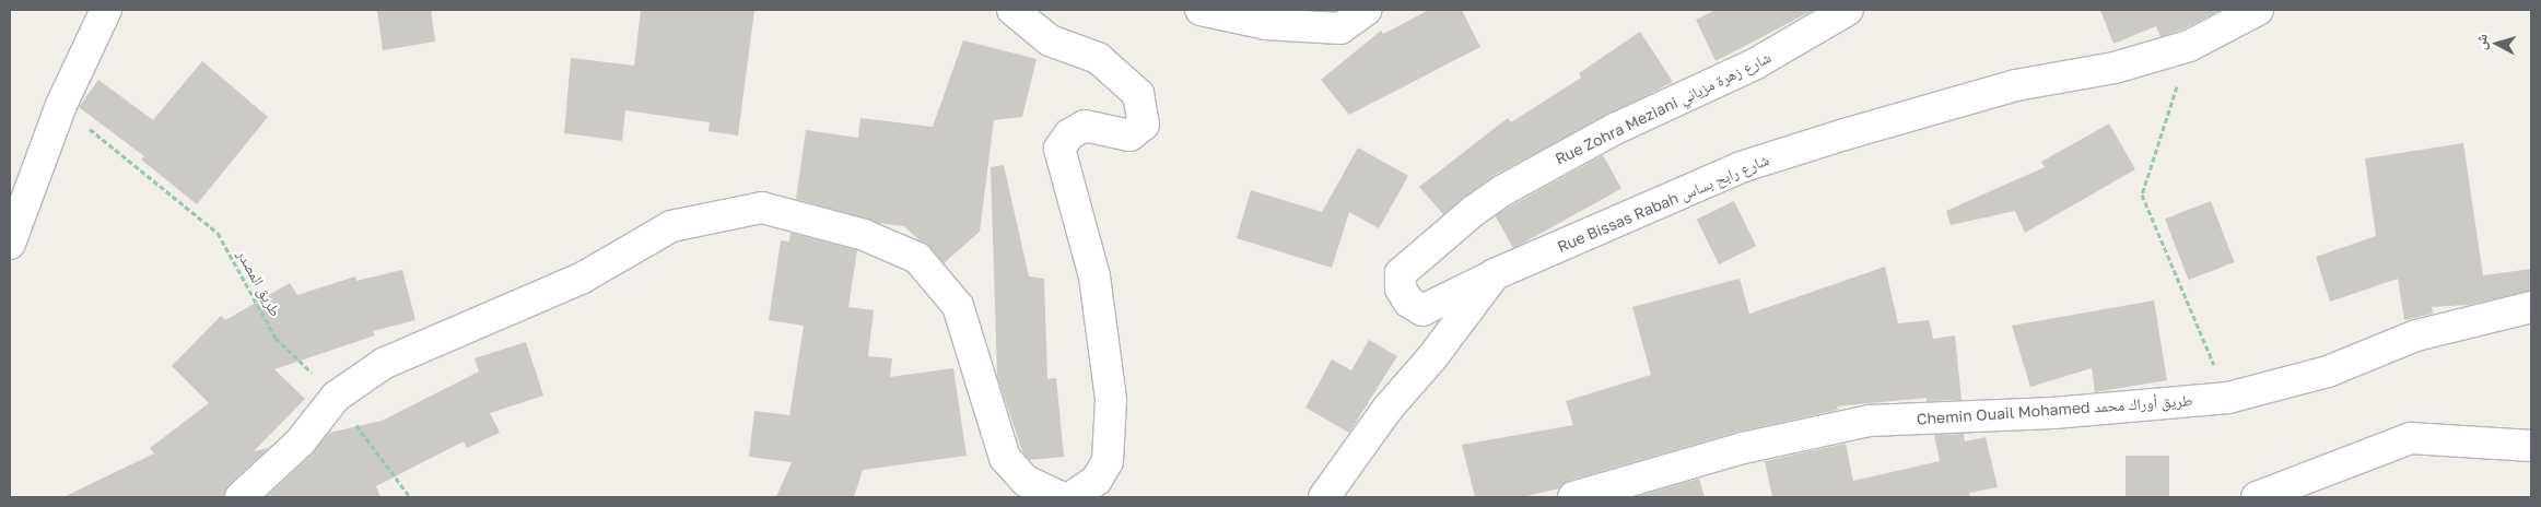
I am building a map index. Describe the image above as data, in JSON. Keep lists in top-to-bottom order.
{
  "streets": {
    "street": ["Rue Zohra Meziani شارع زهرة مزياني", "Rue Bissas Rabah شارع رابح بساس", "Chemin Ouail Mohamed طريق أوراك محمد"],
    "path": ["طريق المصدر"]
  },
  "crossings": [
    ["Rue Zohra Meziani شارع زهرة مزياني", "Rue Bissas Rabah شارع رابح بساس"]
  ],
  "north": "left"
}
